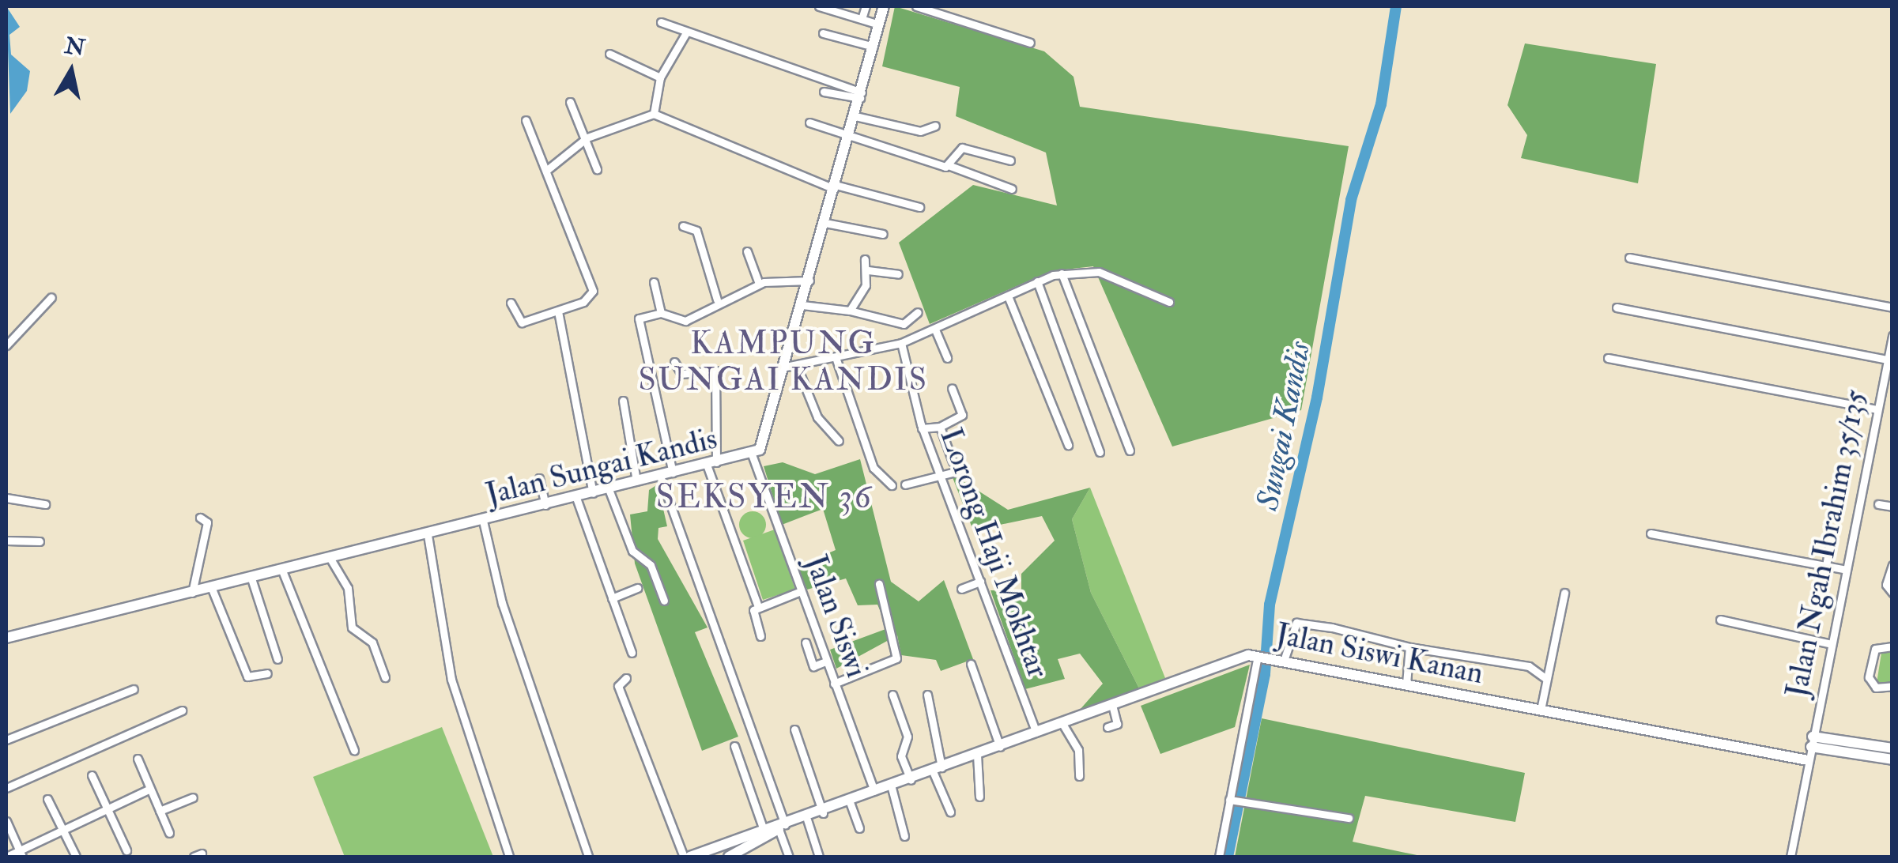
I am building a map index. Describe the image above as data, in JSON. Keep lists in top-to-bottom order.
{
  "streets": {
    "street": [
      "Jalan Sungai Kandis",
      "Jalan Ngah Ibrahim 35/135",
      "Lorong Haji Mokhtar",
      "Jalan Siswi",
      "Jalan Siswi Kanan"
    ]
  },
  "crossings": [
    ["Jalan Sungai Kandis", "Jalan Siswi"],
    ["Jalan Ngah Ibrahim 35/135", "Jalan Siswi Kanan"],
    ["Lorong Haji Mokhtar", "Jalan Siswi Kanan"],
    ["Jalan Siswi", "Jalan Siswi Kanan"]
  ],
  "districts": ["KAMPUNG SUNGAI KANDIS", "SEKSYEN 36"],
  "water": ["Sungai Kandis"],
  "north": "top"
}
